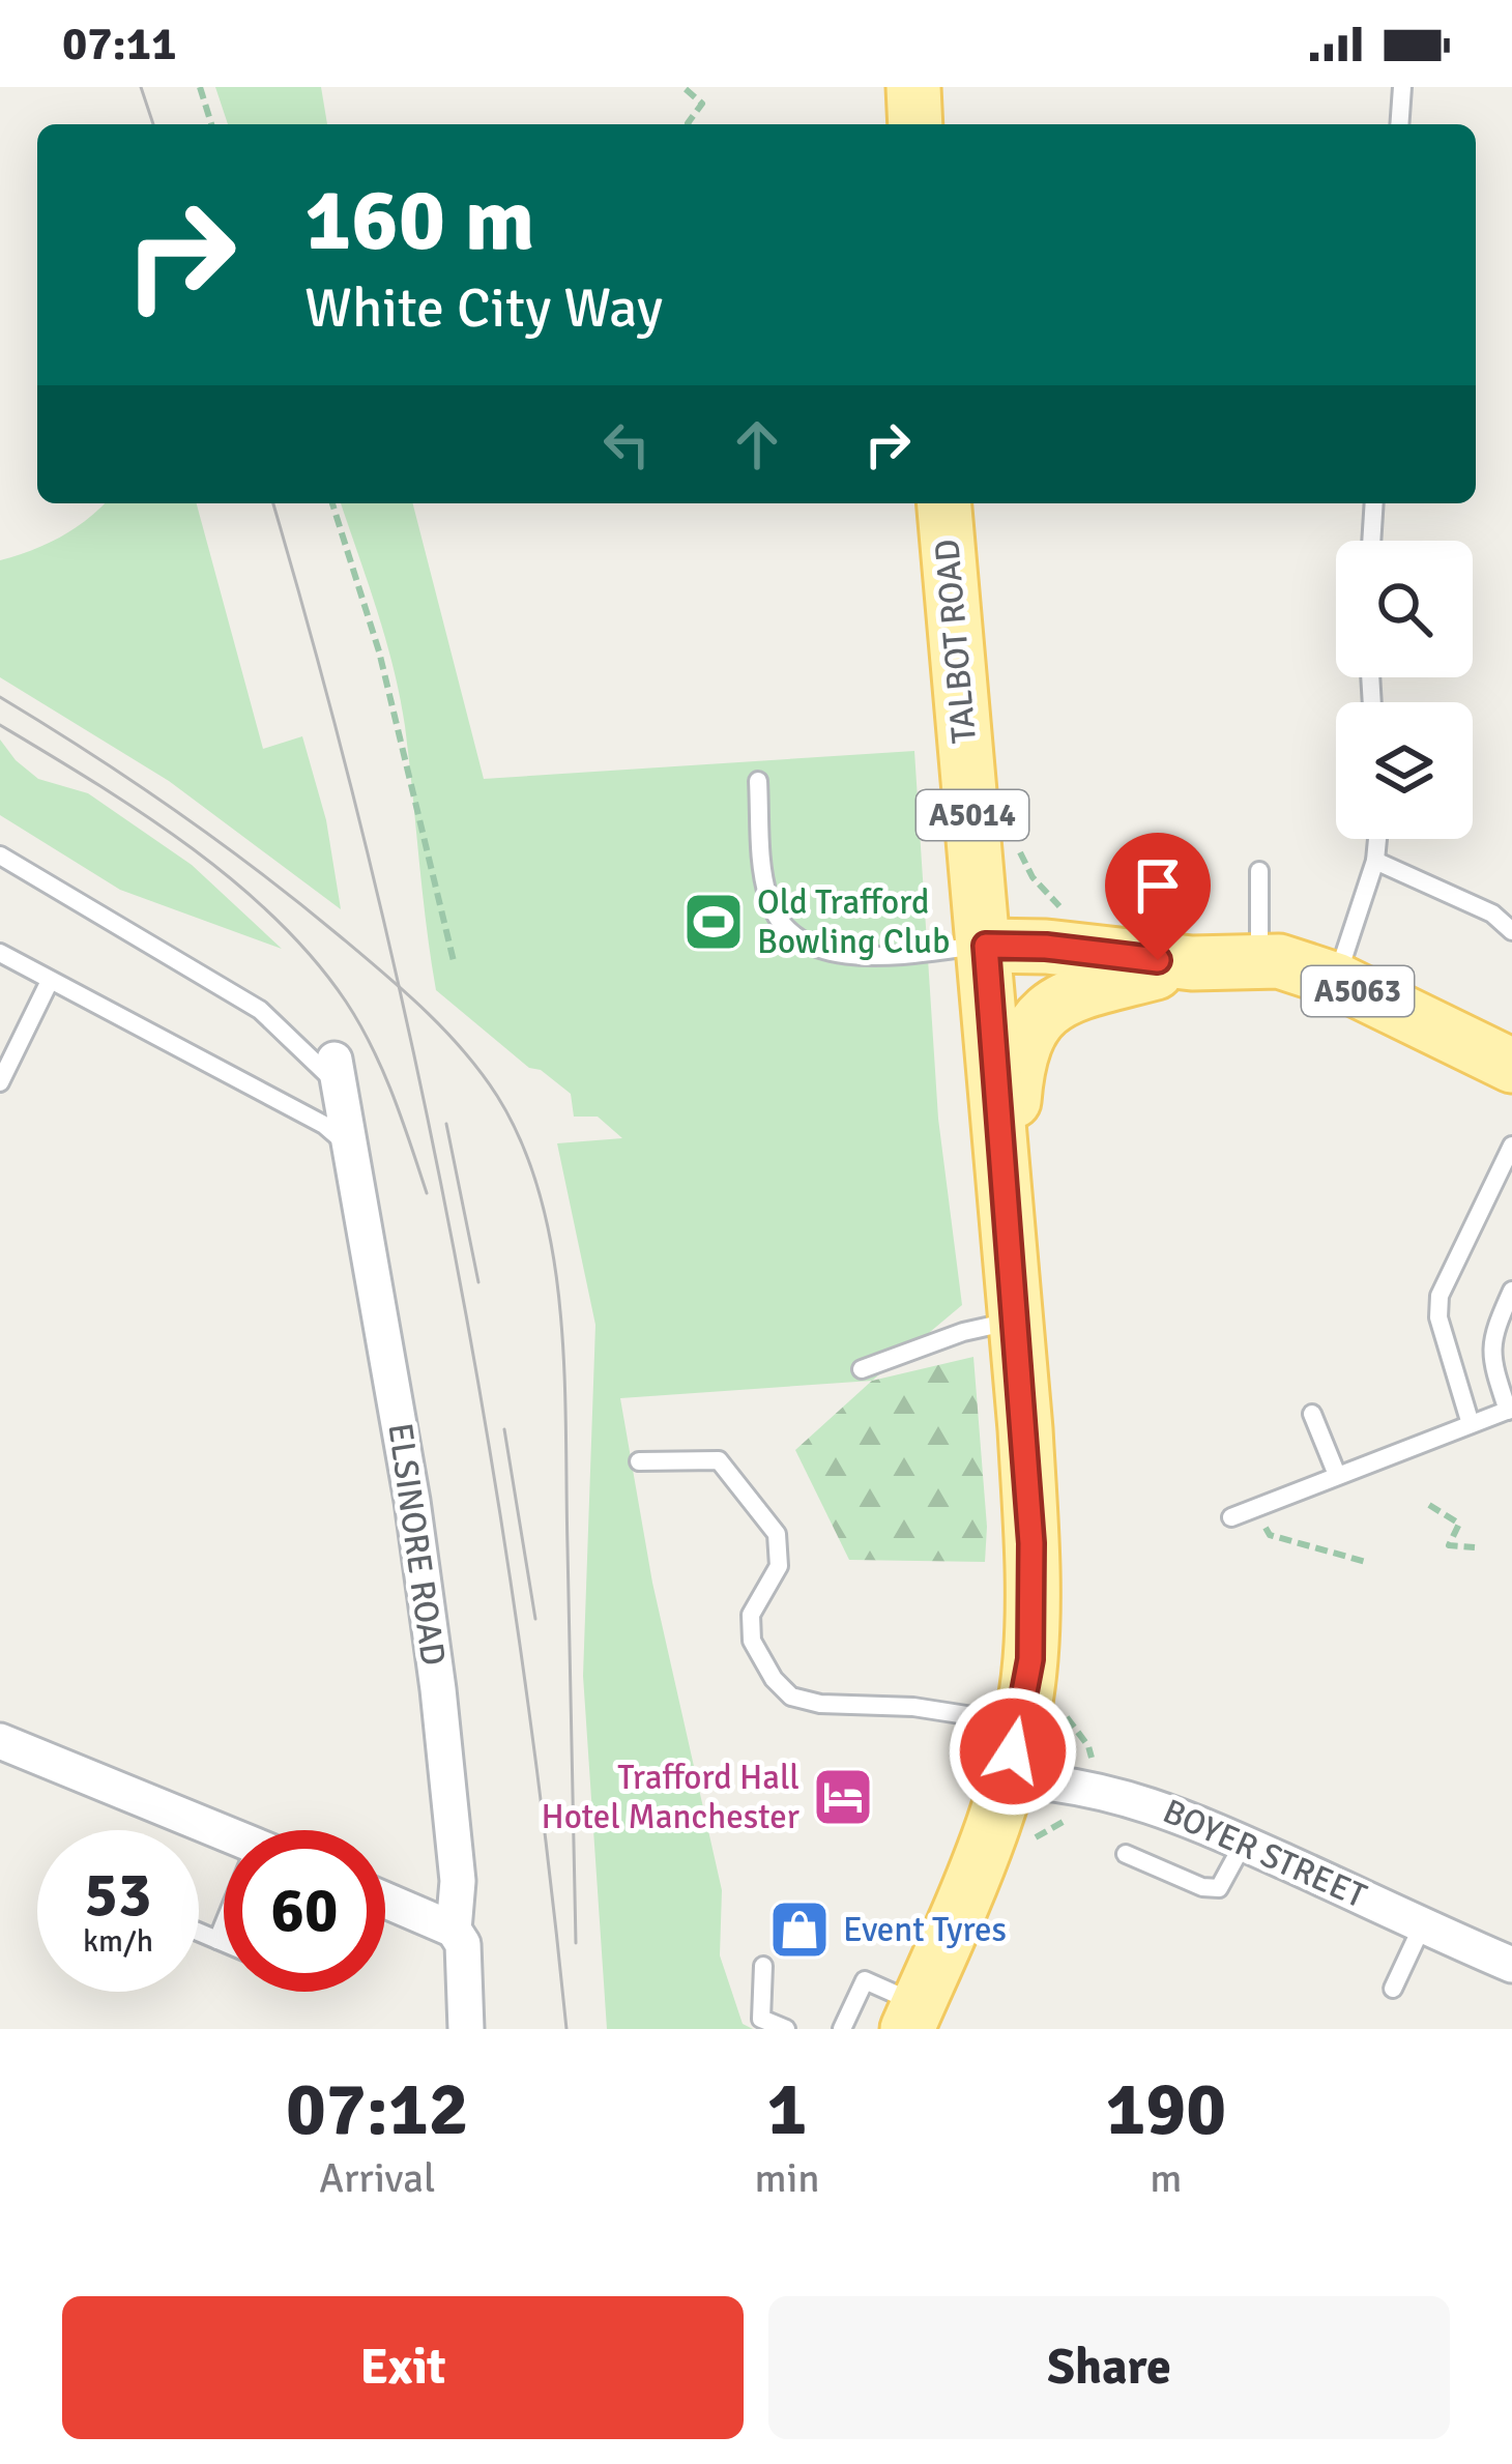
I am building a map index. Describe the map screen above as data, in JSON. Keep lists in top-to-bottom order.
{
  "streets": {
    "main road": ["TALBOT ROAD", "A5014", "A5063"],
    "street": ["ELSINORE ROAD", "BOYER STREET"]
  },
  "crossings": [
    ["TALBOT ROAD", "A5063"],
    ["TALBOT ROAD", "BOYER STREET"]
  ],
  "places": {
    "sports": ["Old Trafford Bowling Club"],
    "hotel": ["Trafford Hall Hotel Manchester"],
    "shop": ["Event Tyres"]
  },
  "page": {
    "status": "07:11",
    "turn": ["160 m", "White City Way"],
    "speed": "53 km/h",
    "limit": "60",
    "eta": [
      "07:12",
      "Arrival",
      "1",
      "min",
      "190",
      "m"
    ],
    "buttons": ["Exit", "Share"]
  }
}
